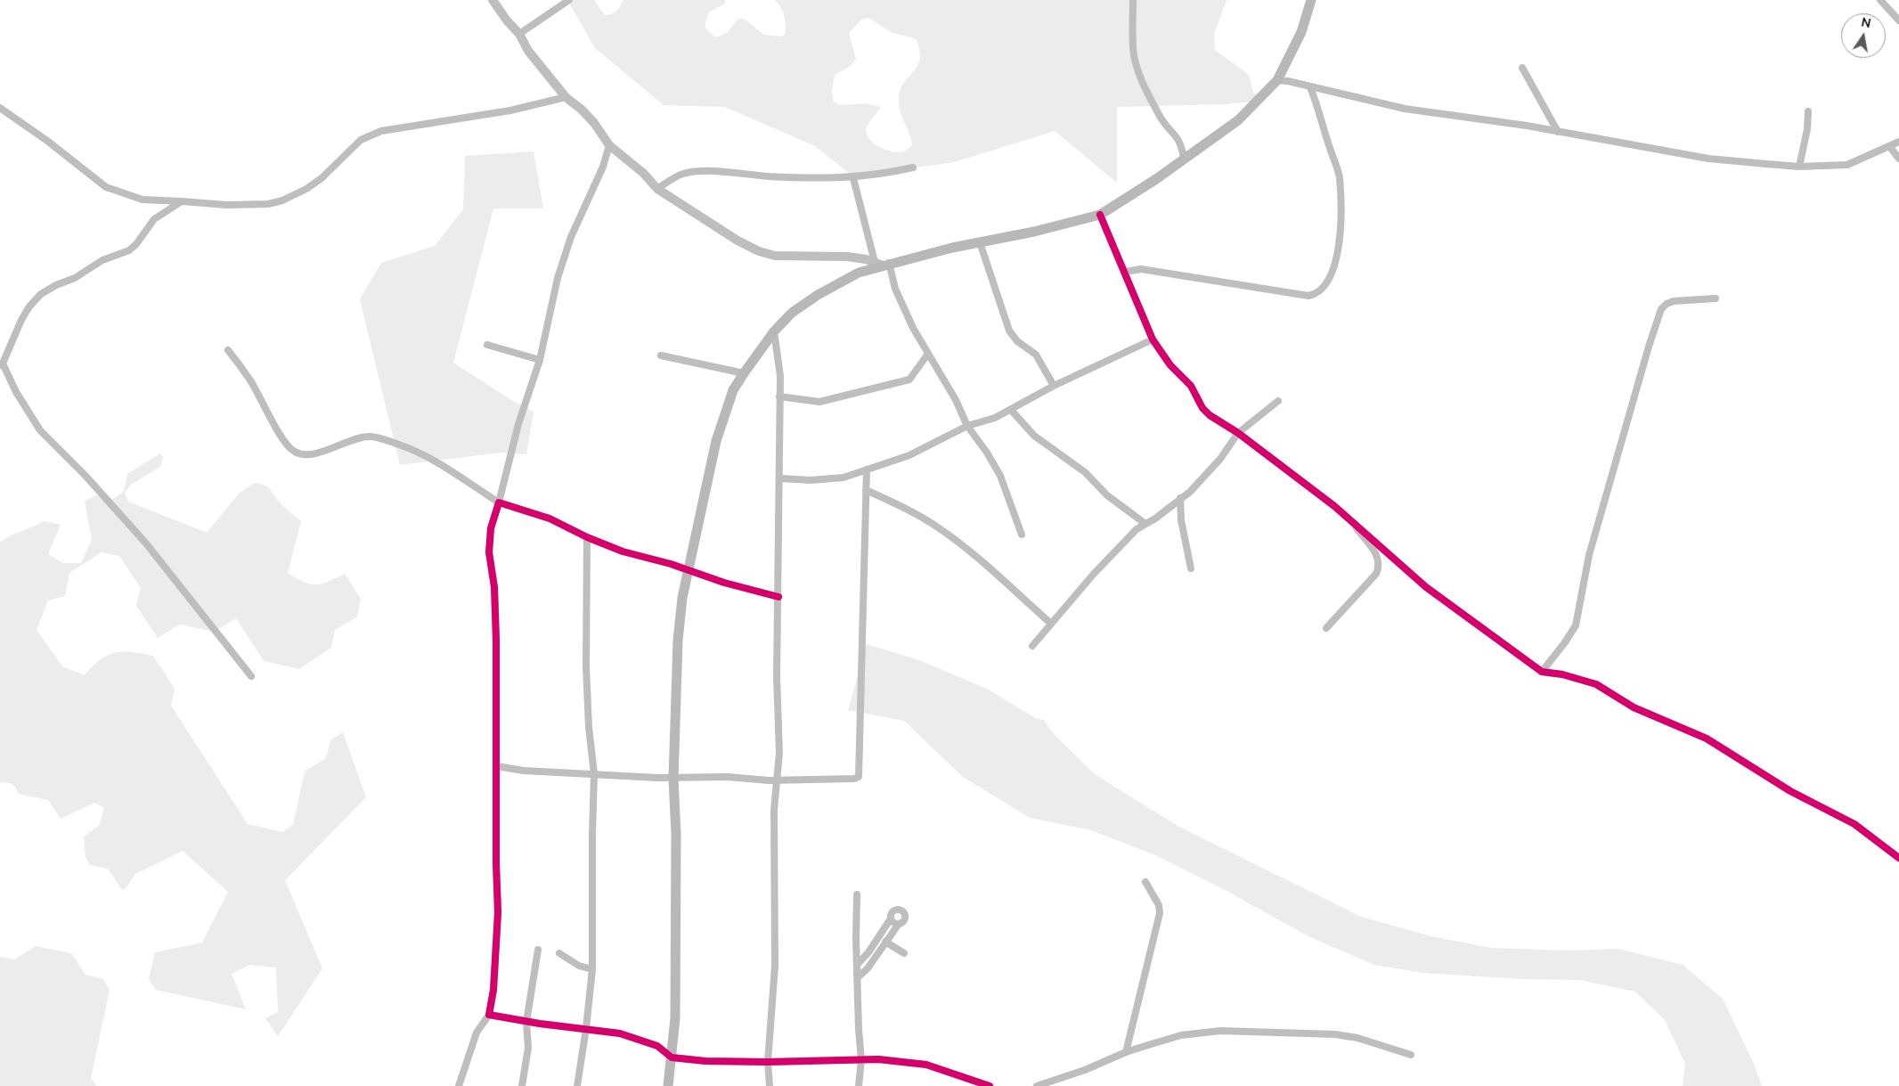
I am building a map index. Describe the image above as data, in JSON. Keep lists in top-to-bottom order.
{
  "north": "top"
}
